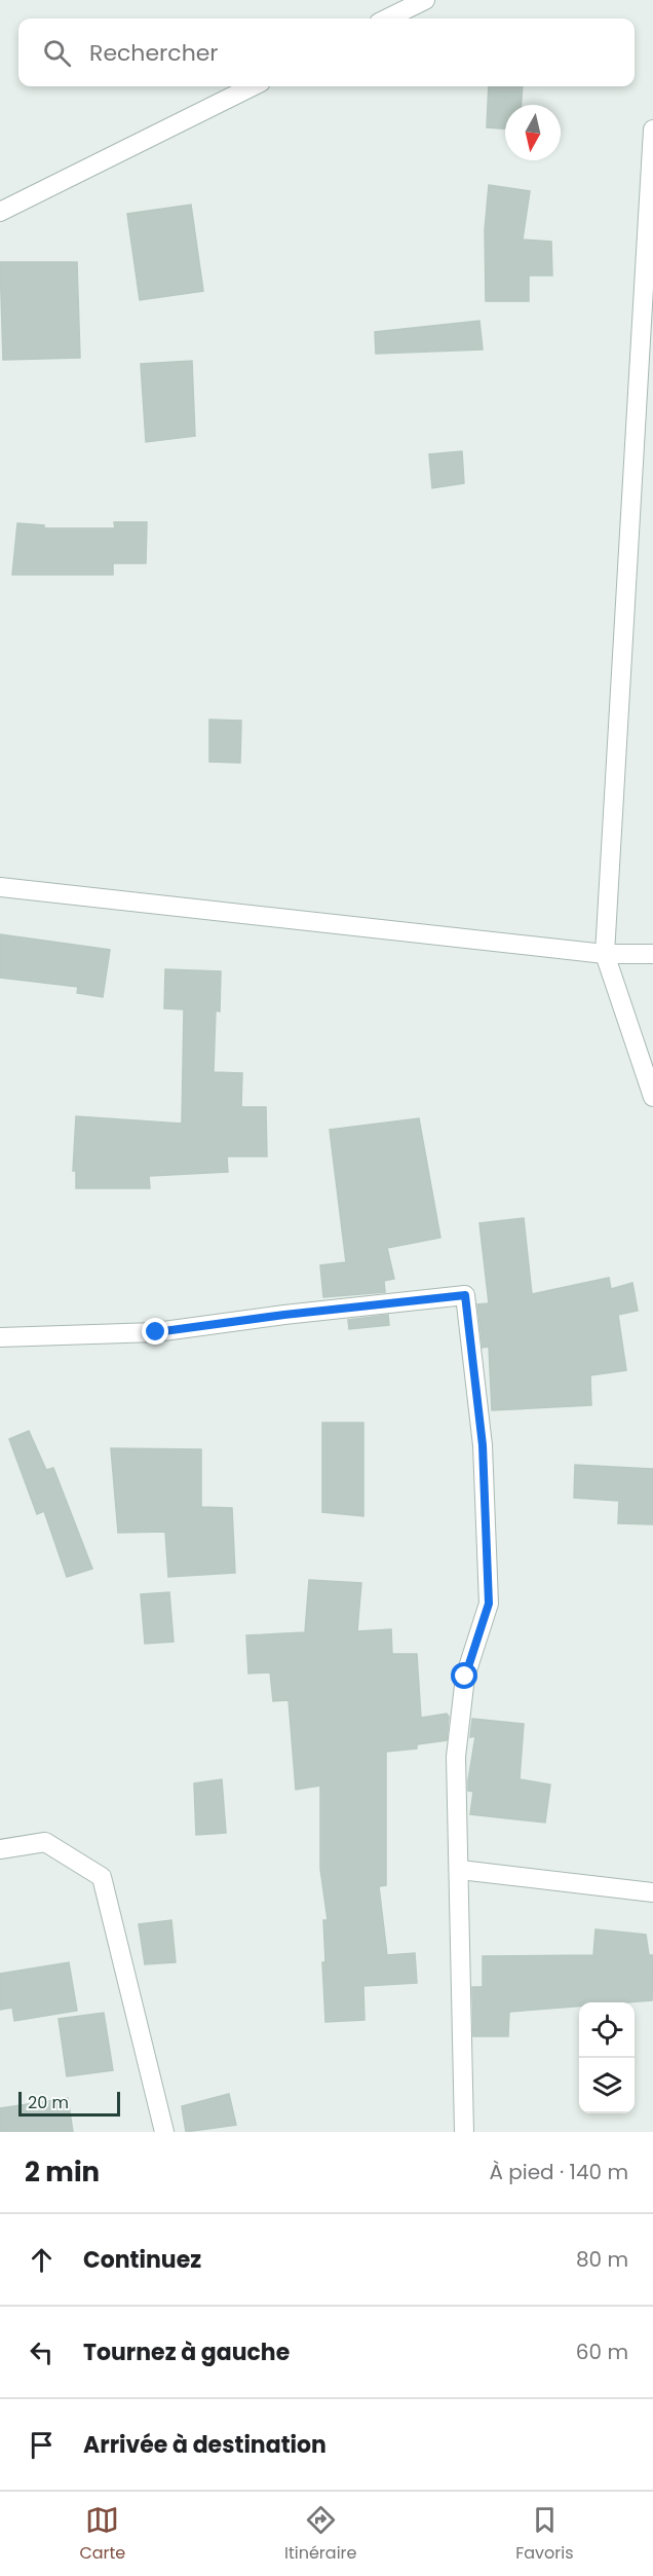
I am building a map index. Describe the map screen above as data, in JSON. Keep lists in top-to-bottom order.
{
  "scale_bar": "20 m",
  "north": "bottom",
  "page": {
    "search": "Rechercher",
    "scale": "20 m",
    "heading": ["2 min", "À pied · 140 m"],
    "list": [
      ["Continuez", "80 m"],
      ["Tournez à gauche", "60 m"],
      "Arrivée à destination"
    ],
    "nav": ["Carte", "Itinéraire", "Favoris"]
  }
}
